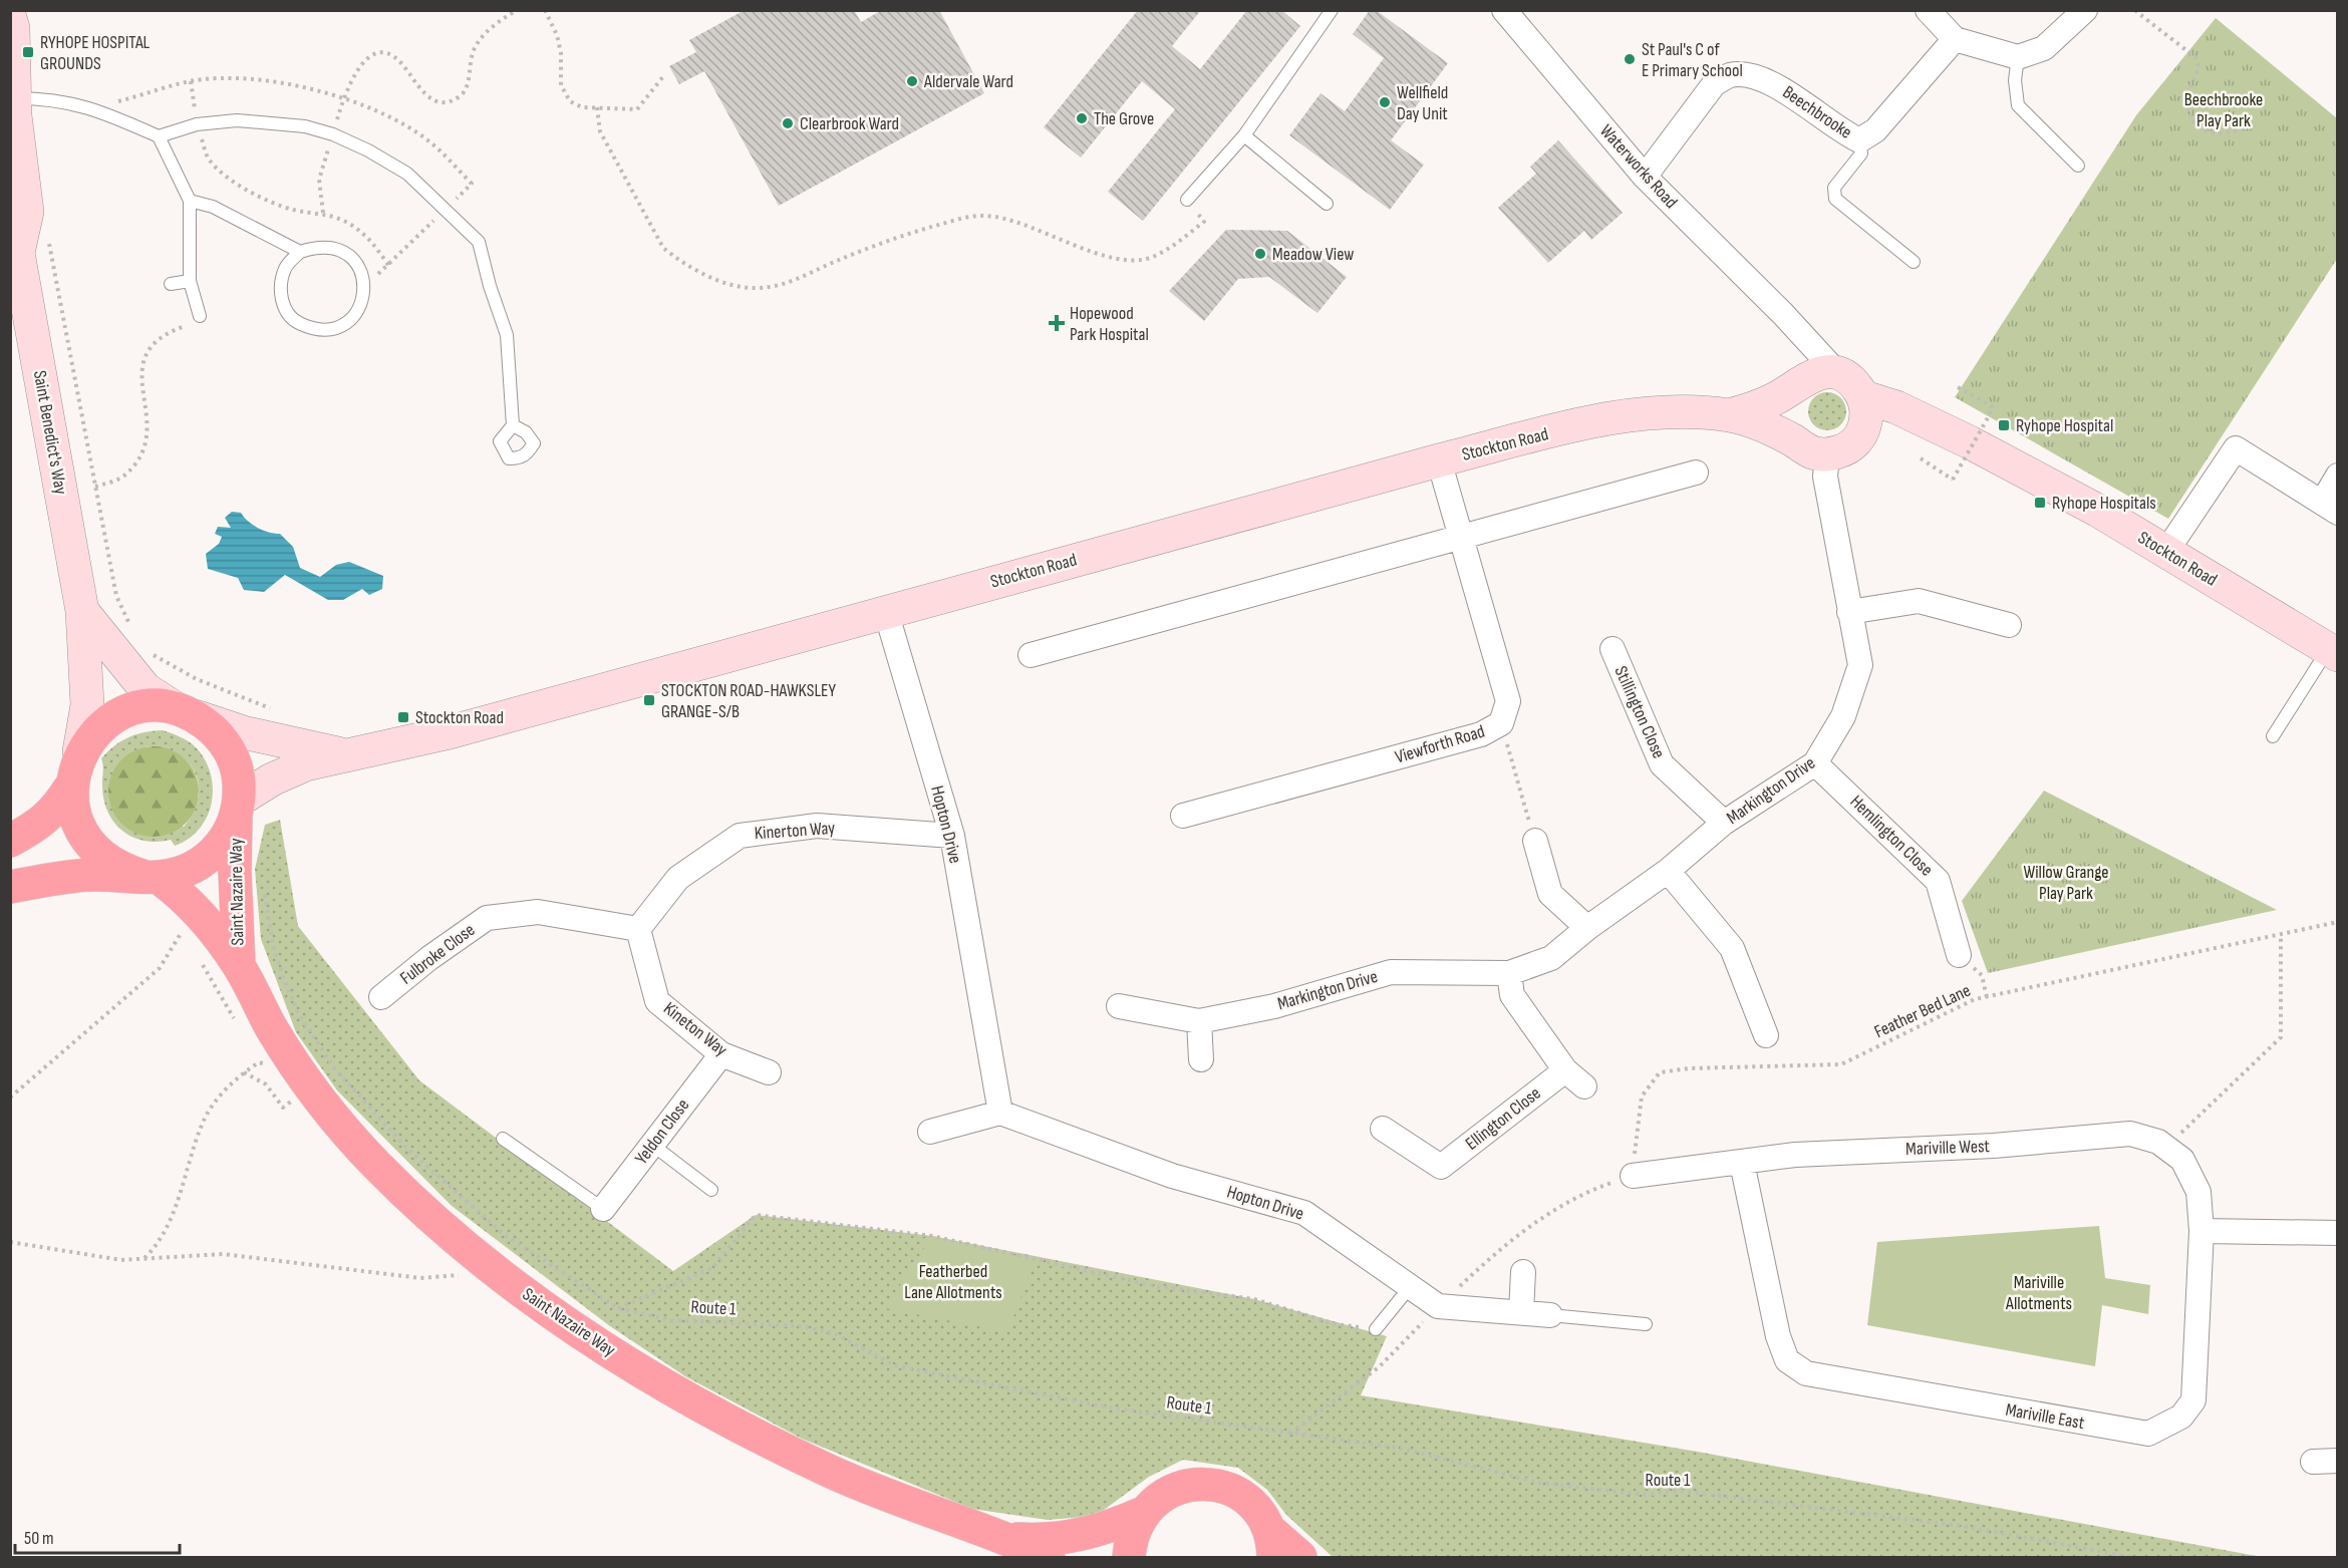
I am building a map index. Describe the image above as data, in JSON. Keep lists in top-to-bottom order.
{
  "streets": {
    "highway": ["Stockton Road", "Saint Nazaire Way"],
    "main road": ["Saint Benedict's Way"],
    "street": [
      "Beechbrooke",
      "Waterworks Road",
      "Stillington Close",
      "Viewforth Road",
      "Markington Drive",
      "Hopton Drive",
      "Kinerton Way",
      "Hemlington Close",
      "Fulbroke Close",
      "Kineton Way",
      "Ellington Close",
      "Yeldon Close",
      "Mariville West",
      "Mariville East"
    ],
    "path": ["Feather Bed Lane", "Route 1"]
  },
  "crossings": [
    ["Beechbrooke", "Waterworks Road"],
    ["Waterworks Road", "Stockton Road"],
    ["Waterworks Road", "Markington Drive"],
    ["Saint Benedict's Way", "Stockton Road"],
    ["Saint Benedict's Way", "Saint Nazaire Way"],
    ["Stockton Road", "Viewforth Road"],
    ["Stockton Road", "Markington Drive"],
    ["Stockton Road", "Hopton Drive"],
    ["Stockton Road", "Saint Nazaire Way"],
    ["Stillington Close", "Markington Drive"],
    ["Markington Drive", "Hemlington Close"],
    ["Hopton Drive", "Kinerton Way"],
    ["Kinerton Way", "Fulbroke Close"],
    ["Kinerton Way", "Kineton Way"],
    ["Fulbroke Close", "Kineton Way"],
    ["Feather Bed Lane", "Mariville West"],
    ["Kineton Way", "Yeldon Close"],
    ["Mariville West", "Mariville East"]
  ],
  "parks": [
    "Beechbrooke Play Park",
    "Willow Grange Play Park",
    "Featherbed Lane Allotments",
    "Mariville Allotments"
  ],
  "places": {
    "transit": [
      "RYHOPE HOSPITAL GROUNDS",
      "Ryhope Hospital",
      "Ryhope Hospitals",
      "STOCKTON ROAD-HAWKSLEY GRANGE-S/B",
      "Stockton Road"
    ],
    "other": [
      "St Paul's C of E Primary School",
      "Aldervale Ward",
      "Wellfield Day Unit",
      "The Grove",
      "Clearbrook Ward",
      "Meadow View"
    ],
    "health": ["Hopewood Park Hospital"]
  },
  "scale_bar": "50 m"
}
